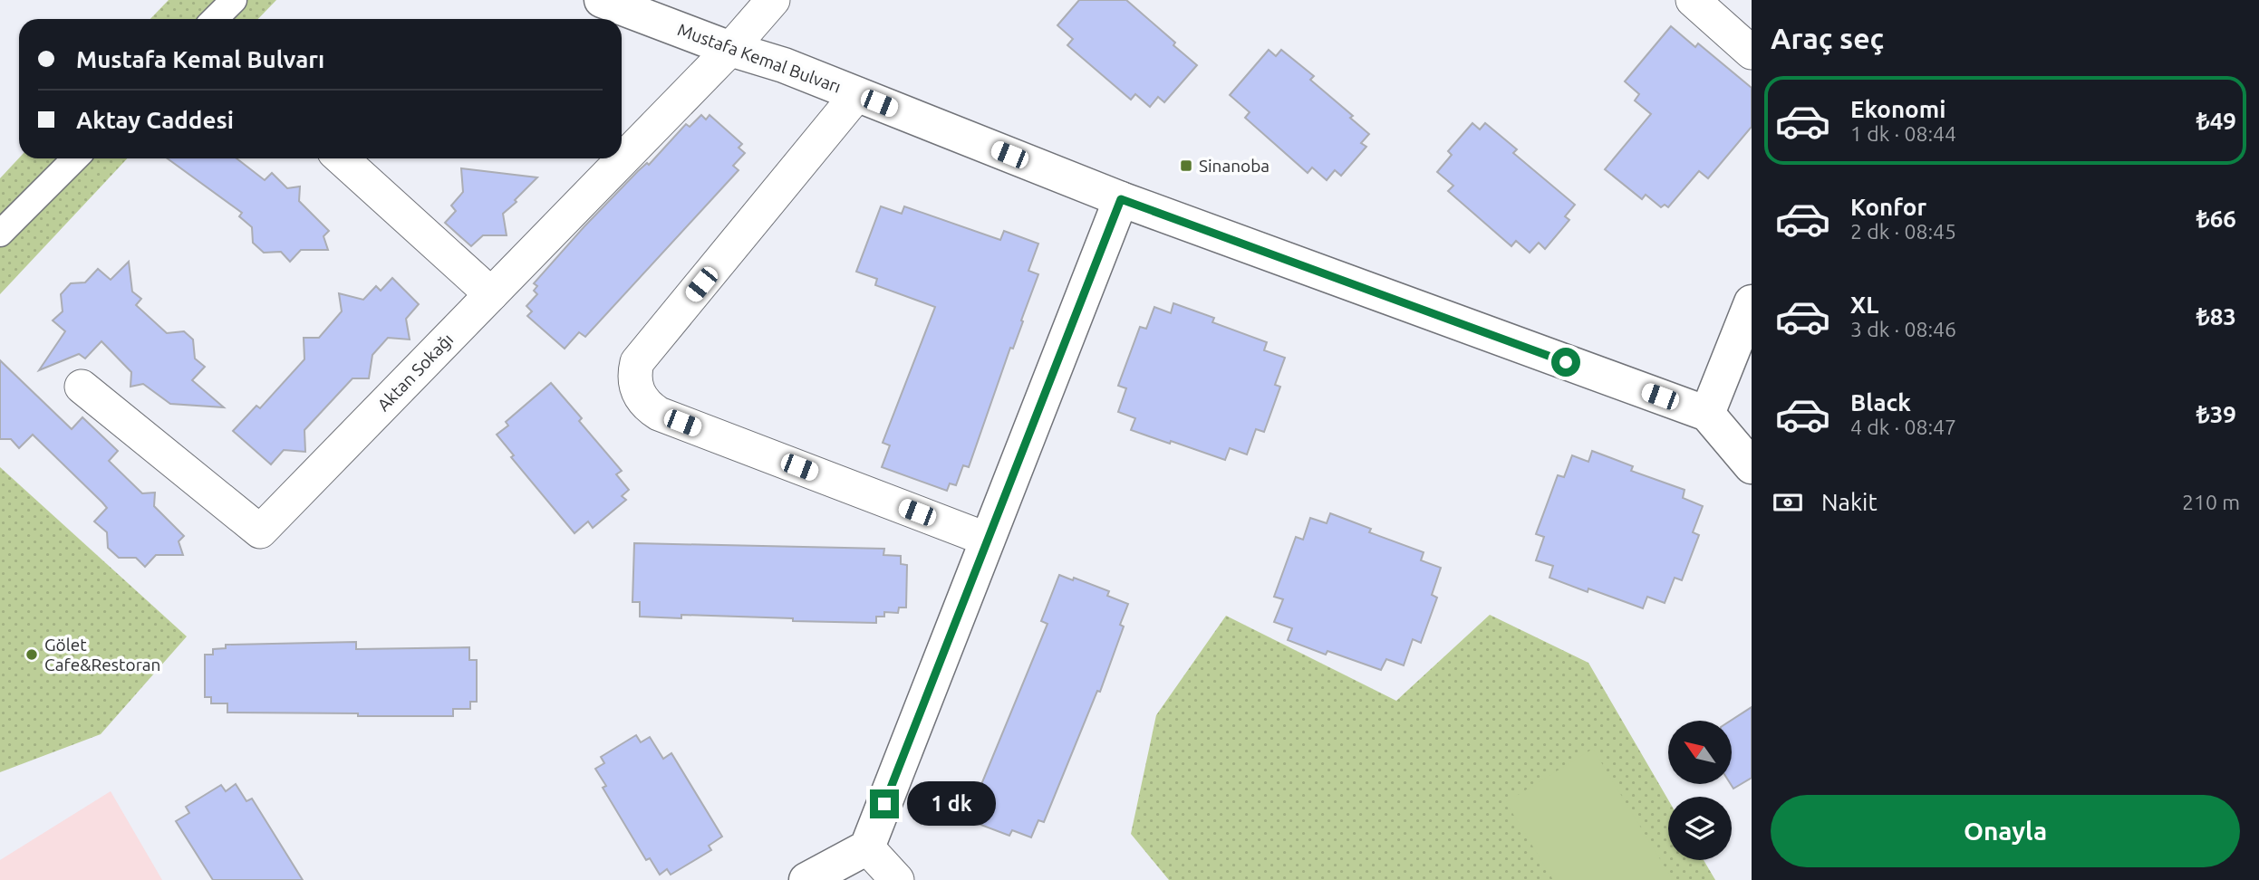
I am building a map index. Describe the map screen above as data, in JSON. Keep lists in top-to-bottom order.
{
  "streets": {
    "main road": ["Mustafa Kemal Bulvarı"],
    "street": ["Aktan Sokağı"]
  },
  "crossings": [
    ["Mustafa Kemal Bulvarı", "Aktan Sokağı"]
  ],
  "places": {
    "transit": ["Sinanoba"],
    "other": ["Gölet Cafe&Restoran"]
  },
  "north": "top left",
  "page": {
    "heading": "Araç seç",
    "banner": ["Mustafa Kemal Bulvarı", "Aktay Caddesi"],
    "list": [
      {
        "name": "Ekonomi",
        "note": "1 dk · 08:44",
        "value": "₺49"
      },
      {
        "name": "Konfor",
        "note": "2 dk · 08:45",
        "value": "₺66"
      },
      {
        "name": "XL",
        "note": "3 dk · 08:46",
        "value": "₺83"
      },
      {
        "name": "Black",
        "note": "4 dk · 08:47",
        "value": "₺39"
      }
    ],
    "pay": ["Nakit", "210 m"],
    "bubble": "1 dk",
    "buttons": "Onayla"
  }
}
